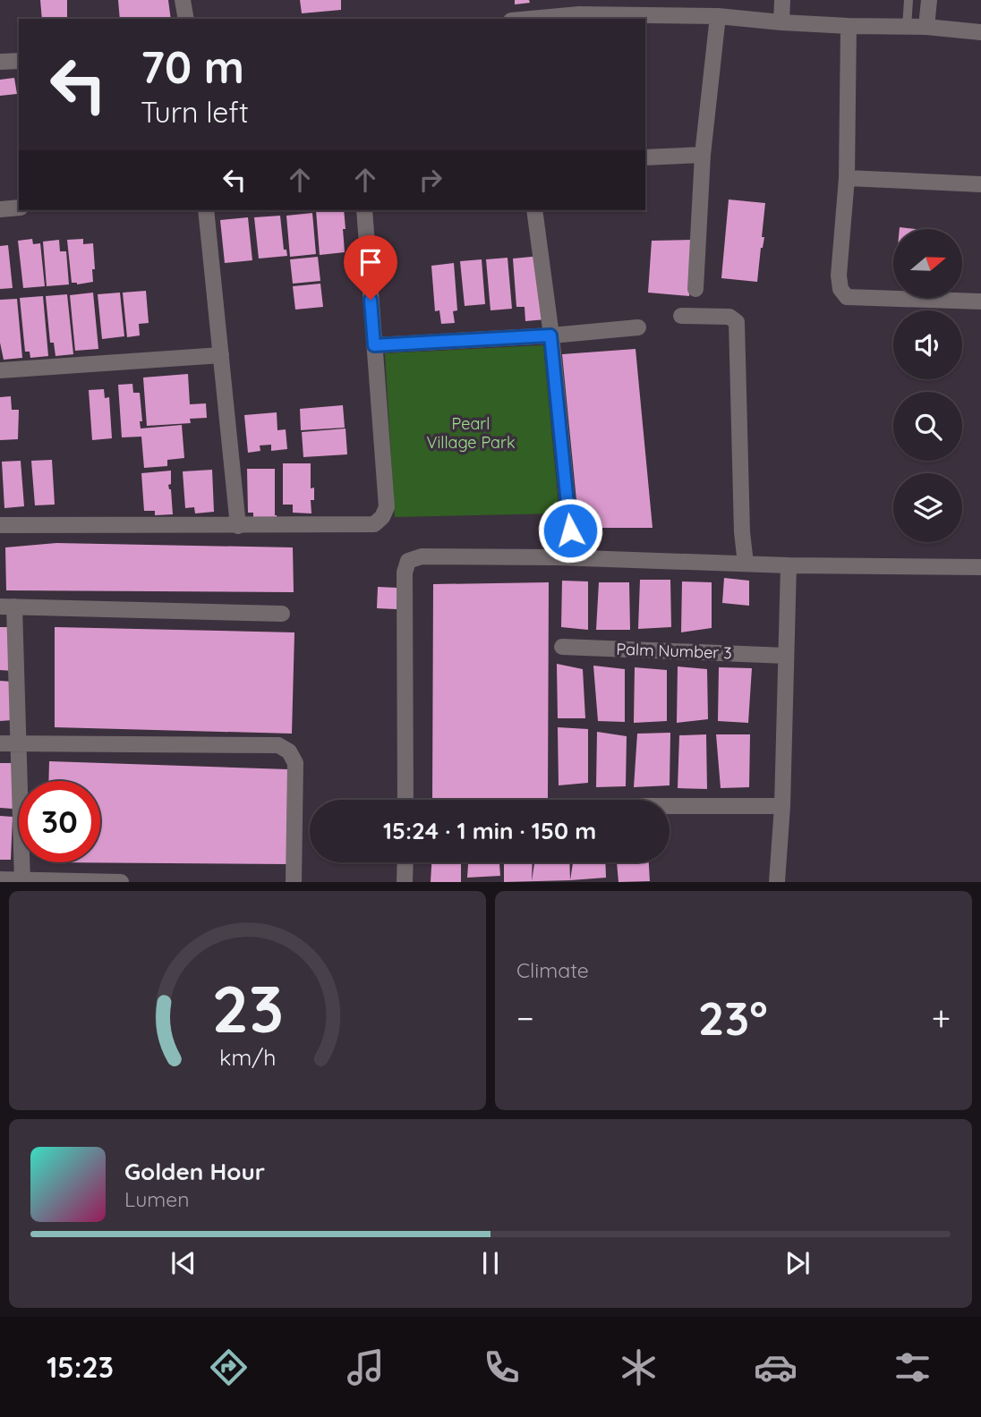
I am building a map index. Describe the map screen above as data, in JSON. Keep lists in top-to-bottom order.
{
  "streets": {
    "street": ["Palm Number 3"]
  },
  "parks": ["Pearl Village Park"],
  "north": "right",
  "page": {
    "turn": ["70 m", "Turn left"],
    "limit": "30",
    "trip": "15:24 · 1 min · 150 m",
    "tile": "Climate",
    "heat": ["−", "23°", "+"],
    "song": ["Golden Hour", "Lumen"],
    "tabs": "15:23",
    "gauge": ["23", "km/h"]
  }
}
